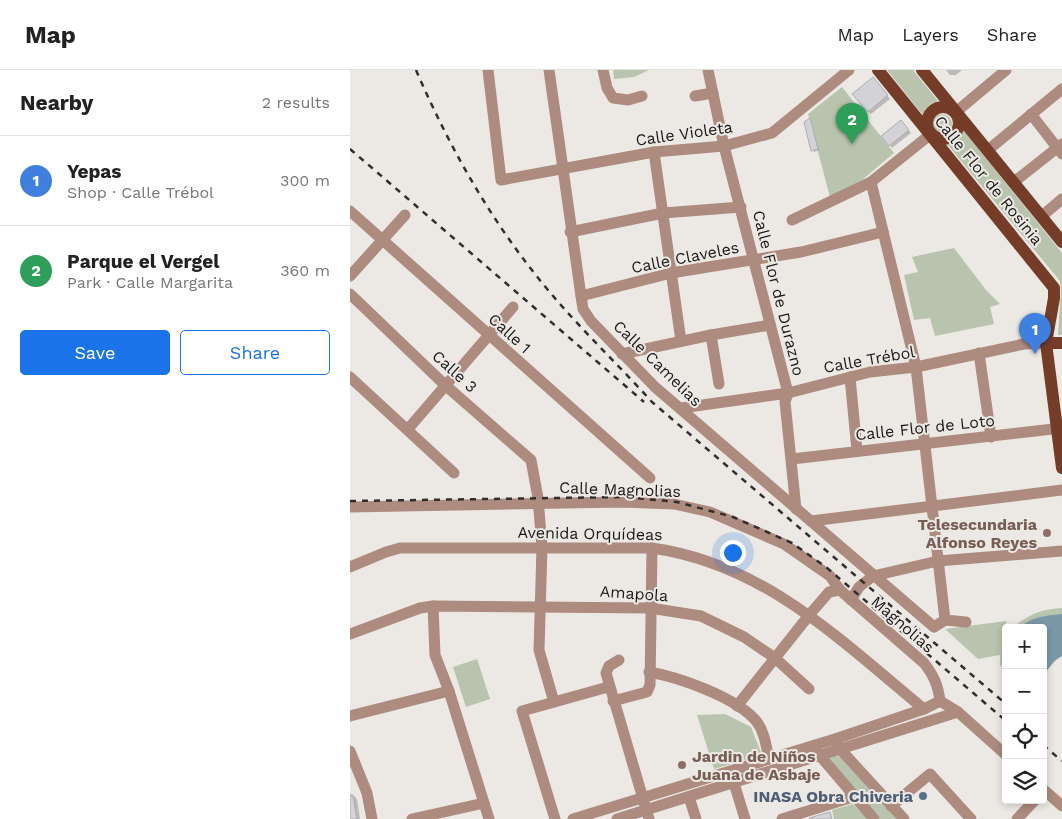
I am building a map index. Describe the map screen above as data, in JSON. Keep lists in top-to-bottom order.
{
  "streets": {
    "main road": ["Calle Flor de Rosinia", "Calle Trébol"],
    "street": [
      "Calle Violeta",
      "Calle Claveles",
      "Calle Flor de Durazno",
      "Calle 1",
      "Calle Camelias",
      "Calle 3",
      "Calle Flor de Loto",
      "Calle Magnolias",
      "Avenida Orquídeas",
      "Amapola",
      "Magnolias"
    ]
  },
  "crossings": [
    ["Calle Violeta", "Calle Flor de Durazno"],
    ["Calle Violeta", "Calle Camelias"],
    ["Calle Flor de Rosinia", "Calle Trébol"],
    ["Calle Flor de Rosinia", "Calle Flor de Loto"],
    ["Calle Claveles", "Calle Flor de Durazno"],
    ["Calle Claveles", "Calle Camelias"],
    ["Calle Flor de Durazno", "Calle Trébol"],
    ["Calle Flor de Durazno", "Calle Camelias"],
    ["Calle Flor de Durazno", "Calle Flor de Loto"],
    ["Calle Trébol", "Calle Camelias"],
    ["Calle 3", "Calle Magnolias"],
    ["Calle Magnolias", "Magnolias"]
  ],
  "places": ["Telesecundaria Alfonso Reyes", "Jardin de Niños Juana de Asbaje", "INASA Obra Chiveria"],
  "page": {
    "header": "Map",
    "nav": ["Map", "Layers", "Share"],
    "heading": ["Nearby", "2 results"],
    "pins": ["2", "1"],
    "list": [
      {
        "mark": "1",
        "name": "Yepas",
        "note": "Shop · Calle Trébol",
        "value": "300 m"
      },
      {
        "mark": "2",
        "name": "Parque el Vergel",
        "note": "Park · Calle Margarita",
        "value": "360 m"
      }
    ],
    "buttons": ["Save", "Share"],
    "map_buttons": ["+", "−"]
  }
}
